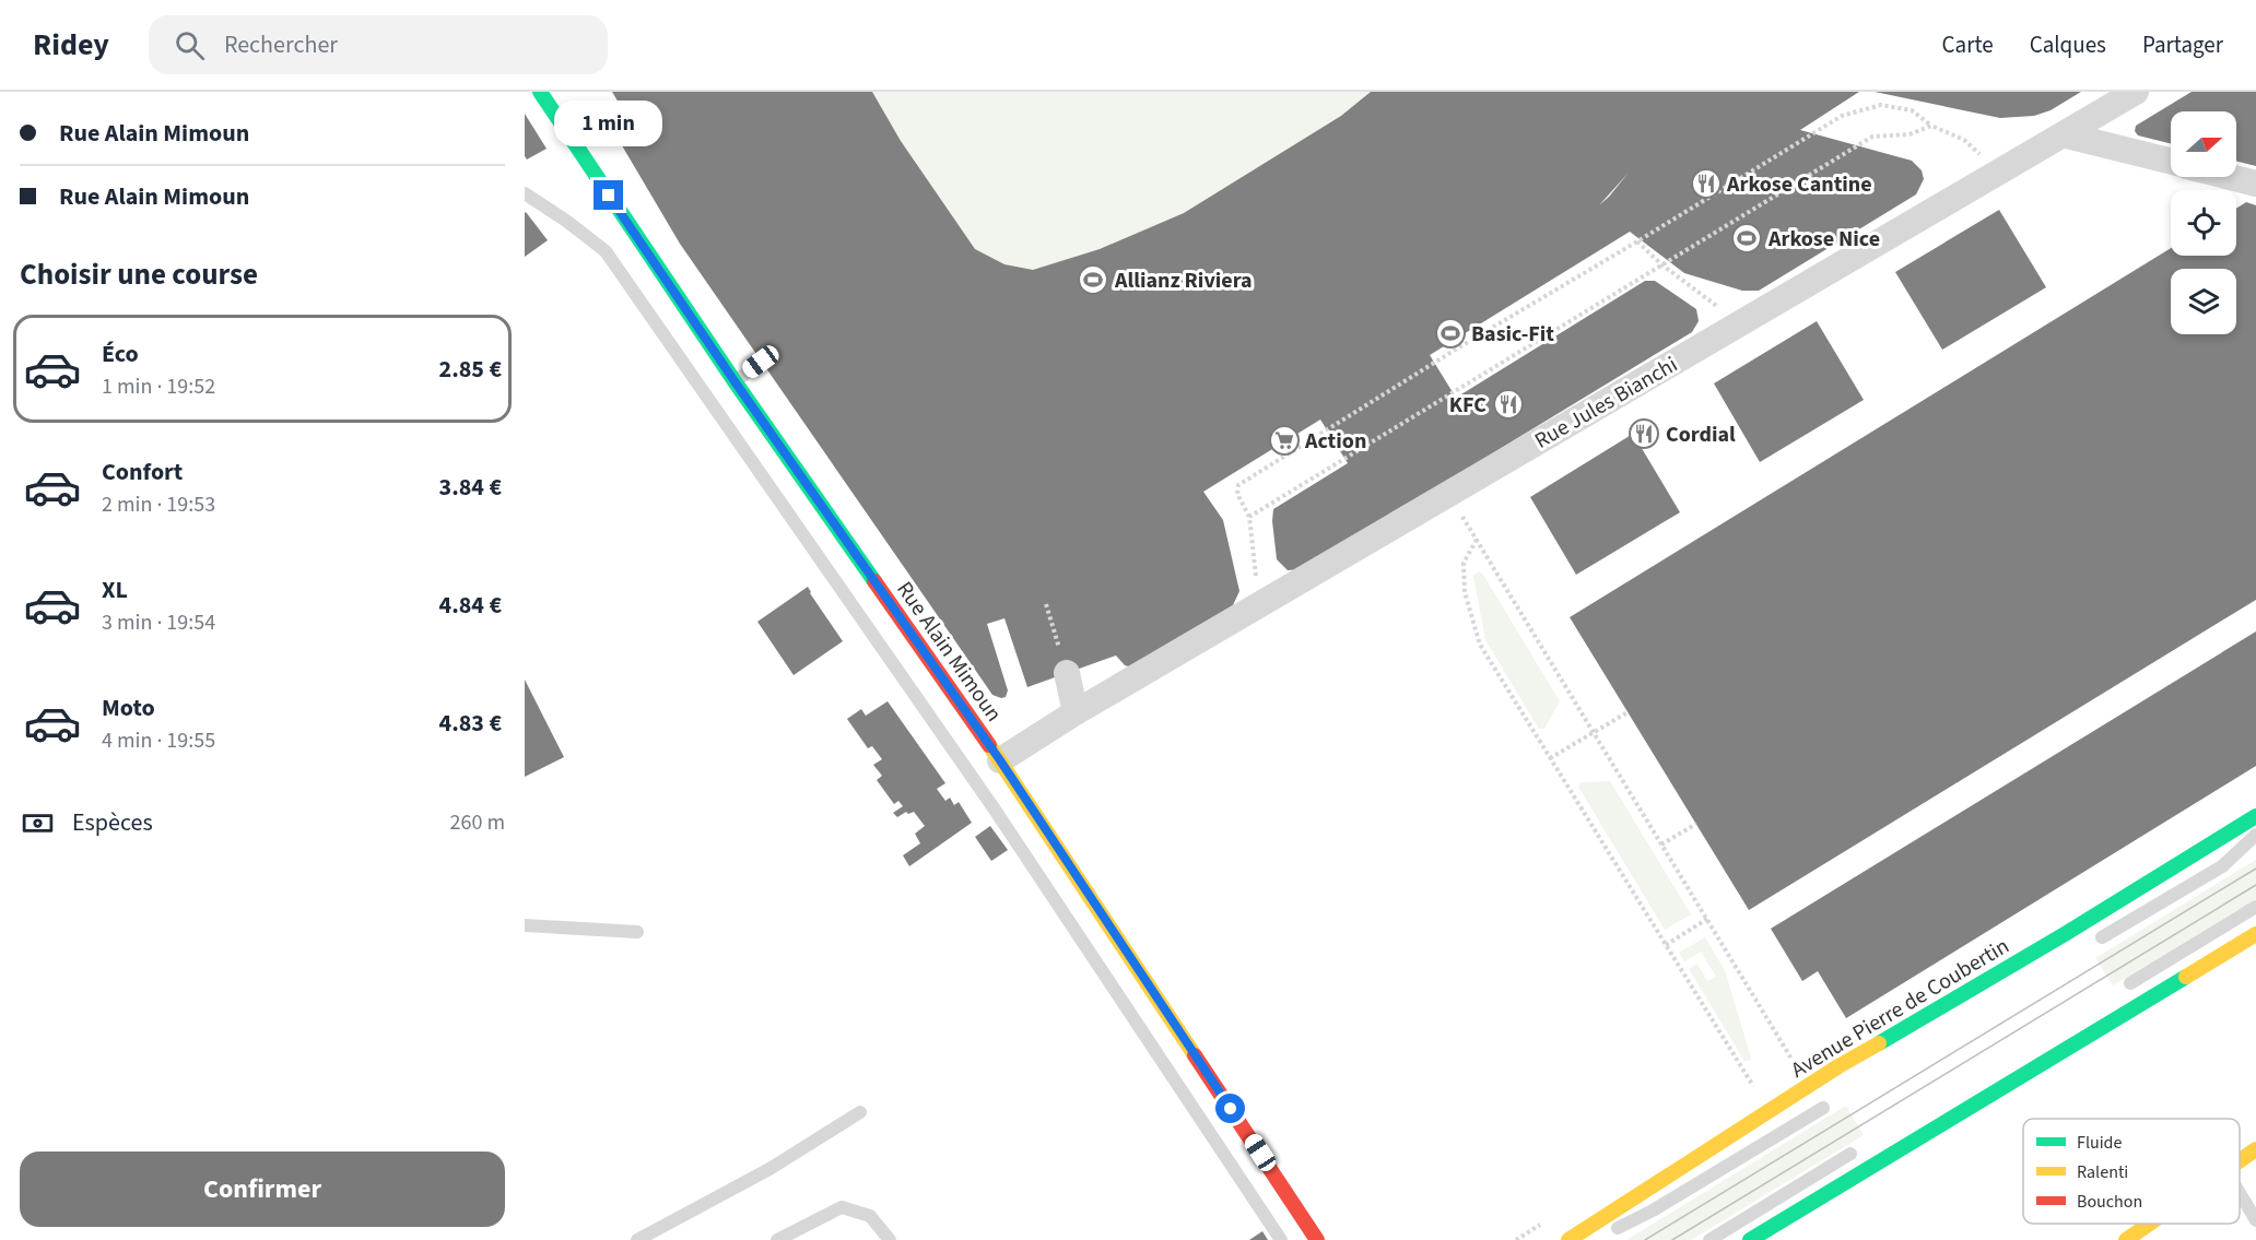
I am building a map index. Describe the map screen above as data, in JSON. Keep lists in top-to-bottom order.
{
  "streets": {
    "street": ["Rue Jules Bianchi", "Rue Alain Mimoun", "Avenue Pierre de Coubertin"]
  },
  "crossings": [
    ["Rue Jules Bianchi", "Rue Alain Mimoun"]
  ],
  "places": {
    "restaurant": ["Arkose Cantine", "KFC", "Cordial"],
    "sports": ["Arkose Nice", "Allianz Riviera", "Basic-Fit"],
    "supermarket": ["Action"]
  },
  "legend": ["Fluide", "Ralenti", "Bouchon"],
  "north": "right",
  "page": {
    "header": "Ridey",
    "search": "Rechercher",
    "nav": ["Carte", "Calques", "Partager"],
    "banner": ["Rue Alain Mimoun", "Rue Alain Mimoun"],
    "bubble": "1 min",
    "heading": "Choisir une course",
    "list": [
      {
        "name": "Éco",
        "note": "1 min · 19:52",
        "value": "2.85 €"
      },
      {
        "name": "Confort",
        "note": "2 min · 19:53",
        "value": "3.84 €"
      },
      {
        "name": "XL",
        "note": "3 min · 19:54",
        "value": "4.84 €"
      },
      {
        "name": "Moto",
        "note": "4 min · 19:55",
        "value": "4.83 €"
      }
    ],
    "pay": ["Espèces", "260 m"],
    "buttons": "Confirmer"
  }
}
